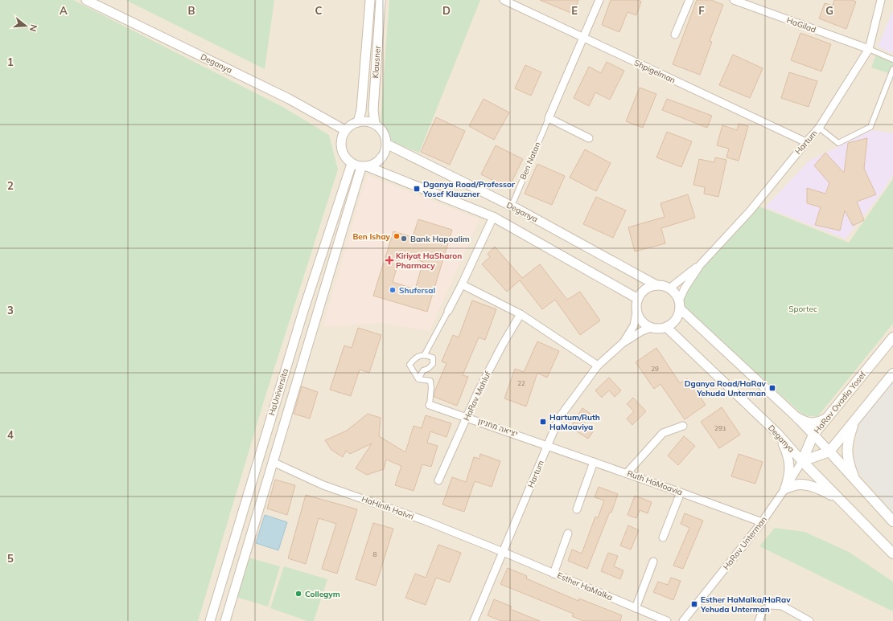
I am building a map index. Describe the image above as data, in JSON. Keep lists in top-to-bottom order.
{
  "streets": {
    "main road": ["Deganya", "HaRav Ovadia Yosef"],
    "street": [
      "HaGilad",
      "Klausner",
      "Shpigelman",
      "Hartum",
      "Ben Natan",
      "HaUniversita",
      "HaRav Mahluf",
      "יציאה מחניון",
      "Ruth HaMoavia",
      "HaHinih HaIvri",
      "HaRav Unterman",
      "Esther HaMalka"
    ]
  },
  "crossings": [
    ["HaGilad", "Hartum"],
    ["Klausner", "Deganya"],
    ["Klausner", "HaUniversita"],
    ["Deganya", "Hartum"],
    ["Deganya", "HaUniversita"],
    ["Deganya", "HaRav Ovadia Yosef"],
    ["Deganya", "HaRav Unterman"],
    ["Shpigelman", "Hartum"],
    ["Shpigelman", "Ben Natan"],
    ["Hartum", "יציאה מחניון"],
    ["Hartum", "Ruth HaMoavia"],
    ["Hartum", "HaHinih HaIvri"],
    ["Hartum", "Esther HaMalka"],
    ["HaUniversita", "HaHinih HaIvri"],
    ["HaRav Mahluf", "יציאה מחניון"],
    ["HaRav Ovadia Yosef", "HaRav Unterman"],
    ["יציאה מחניון", "Ruth HaMoavia"],
    ["Ruth HaMoavia", "HaRav Unterman"],
    ["HaHinih HaIvri", "Esther HaMalka"]
  ],
  "parks": ["Sportec"],
  "places": {
    "transit": [
      "Dganya Road/Professor Yosef Klauzner",
      "Dganya Road/HaRav Yehuda Unterman",
      "Hartum/Ruth HaMoaviya",
      "Esther HaMalka/HaRav Yehuda Unterman"
    ],
    "other": [
      "Ben Ishay",
      "Bank Hapoalim",
      "Shufersal",
      "Collegym"
    ],
    "health": ["Kiriyat HaSharon Pharmacy"]
  },
  "house_numbers": [
    "29",
    "22",
    "29ב",
    "8"
  ],
  "north": "right",
  "grid": {
    "columns": [
      "A",
      "B",
      "C",
      "D",
      "E",
      "F",
      "G"
    ],
    "rows": [
      "1",
      "2",
      "3",
      "4",
      "5"
    ]
  }
}
